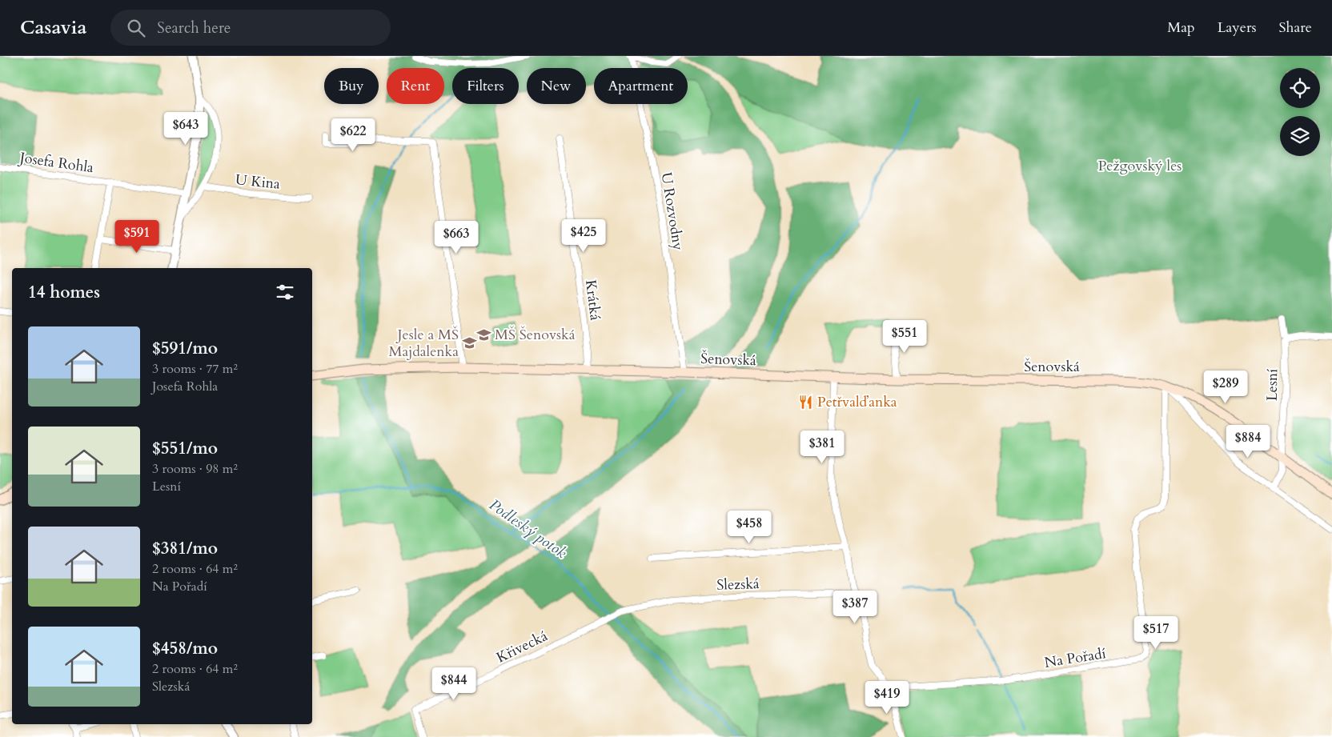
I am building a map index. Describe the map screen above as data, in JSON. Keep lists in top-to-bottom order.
{
  "streets": {
    "main road": ["Šenovská"],
    "street": [
      "Josefa Rohla",
      "U Kina",
      "U Rozvodny",
      "Krátká",
      "Lesní",
      "Slezská",
      "Křivecká",
      "Na Pořadí"
    ]
  },
  "crossings": [
    ["U Rozvodny", "Šenovská"],
    ["Krátká", "Šenovská"],
    ["Šenovská", "Lesní"],
    ["Šenovská", "Na Pořadí"],
    ["Slezská", "Křivecká"]
  ],
  "water": ["Podleský potok"],
  "parks": ["Pežgovský les"],
  "places": {
    "school or university": ["MŠ Šenovská", "Jesle a MŠ Majdalenka"],
    "restaurant": ["Petřvalďanka"]
  },
  "page": {
    "header": "Casavia",
    "search": "Search here",
    "nav": ["Map", "Layers", "Share"],
    "chip": [
      "Buy",
      "Rent",
      "Filters",
      "New",
      "Apartment"
    ],
    "price": [
      "$643",
      "$622",
      "$425",
      "$591",
      "$663",
      "$551",
      "$289",
      "$884",
      "$381",
      "$458",
      "$387",
      "$517",
      "$844",
      "$419"
    ],
    "heading": "14 homes",
    "list": [
      {
        "name": "$591/mo",
        "note": "3 rooms · 77 m² · Josefa Rohla"
      },
      {
        "name": "$551/mo",
        "note": "3 rooms · 98 m² · Lesní"
      },
      {
        "name": "$381/mo",
        "note": "2 rooms · 64 m² · Na Pořadí"
      },
      {
        "name": "$458/mo",
        "note": "2 rooms · 64 m² · Slezská"
      }
    ]
  }
}
